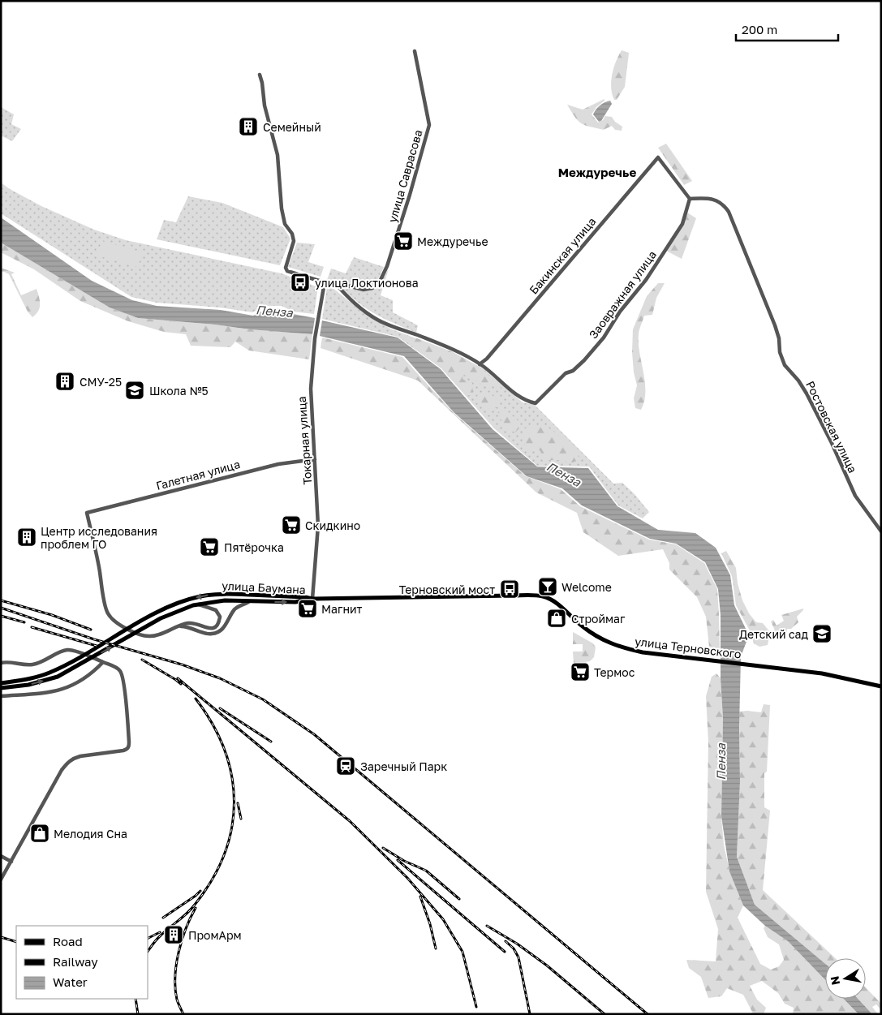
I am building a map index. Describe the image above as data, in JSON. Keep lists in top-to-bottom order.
{
  "streets": {
    "main road": ["улица Баумана", "улица Терновского"],
    "street": [
      "улица Саврасова",
      "Бакинская улица",
      "Заовражная улица",
      "Ростовская улица",
      "Токарная улица",
      "Галетная улица"
    ]
  },
  "crossings": [
    ["Бакинская улица", "Заовражная улица"],
    ["Бакинская улица", "Ростовская улица"],
    ["Заовражная улица", "Ростовская улица"],
    ["Токарная улица", "Галетная улица"],
    ["Токарная улица", "улица Баумана"],
    ["Токарная улица", "улица Терновского"],
    ["улица Баумана", "улица Терновского"]
  ],
  "districts": ["Междуречье"],
  "water": ["Пенза"],
  "places": {
    "building": [
      "Семейный",
      "СМУ-25",
      "Центр исследования проблем ГО",
      "ПромАрм"
    ],
    "supermarket": [
      "Междуречье",
      "Скидкино",
      "Пятёрочка",
      "Магнит",
      "Термос"
    ],
    "bus stop": ["улица Локтионова", "Терновский мост"],
    "school or university": ["Школа №5", "Детский сад"],
    "bar": ["Welcome"],
    "shop": ["Строймаг", "Мелодия Сна"],
    "station": ["Заречный Парк"]
  },
  "legend": ["Road", "Railway", "Water"],
  "scale_bar": "200 m",
  "north": "left"
}
